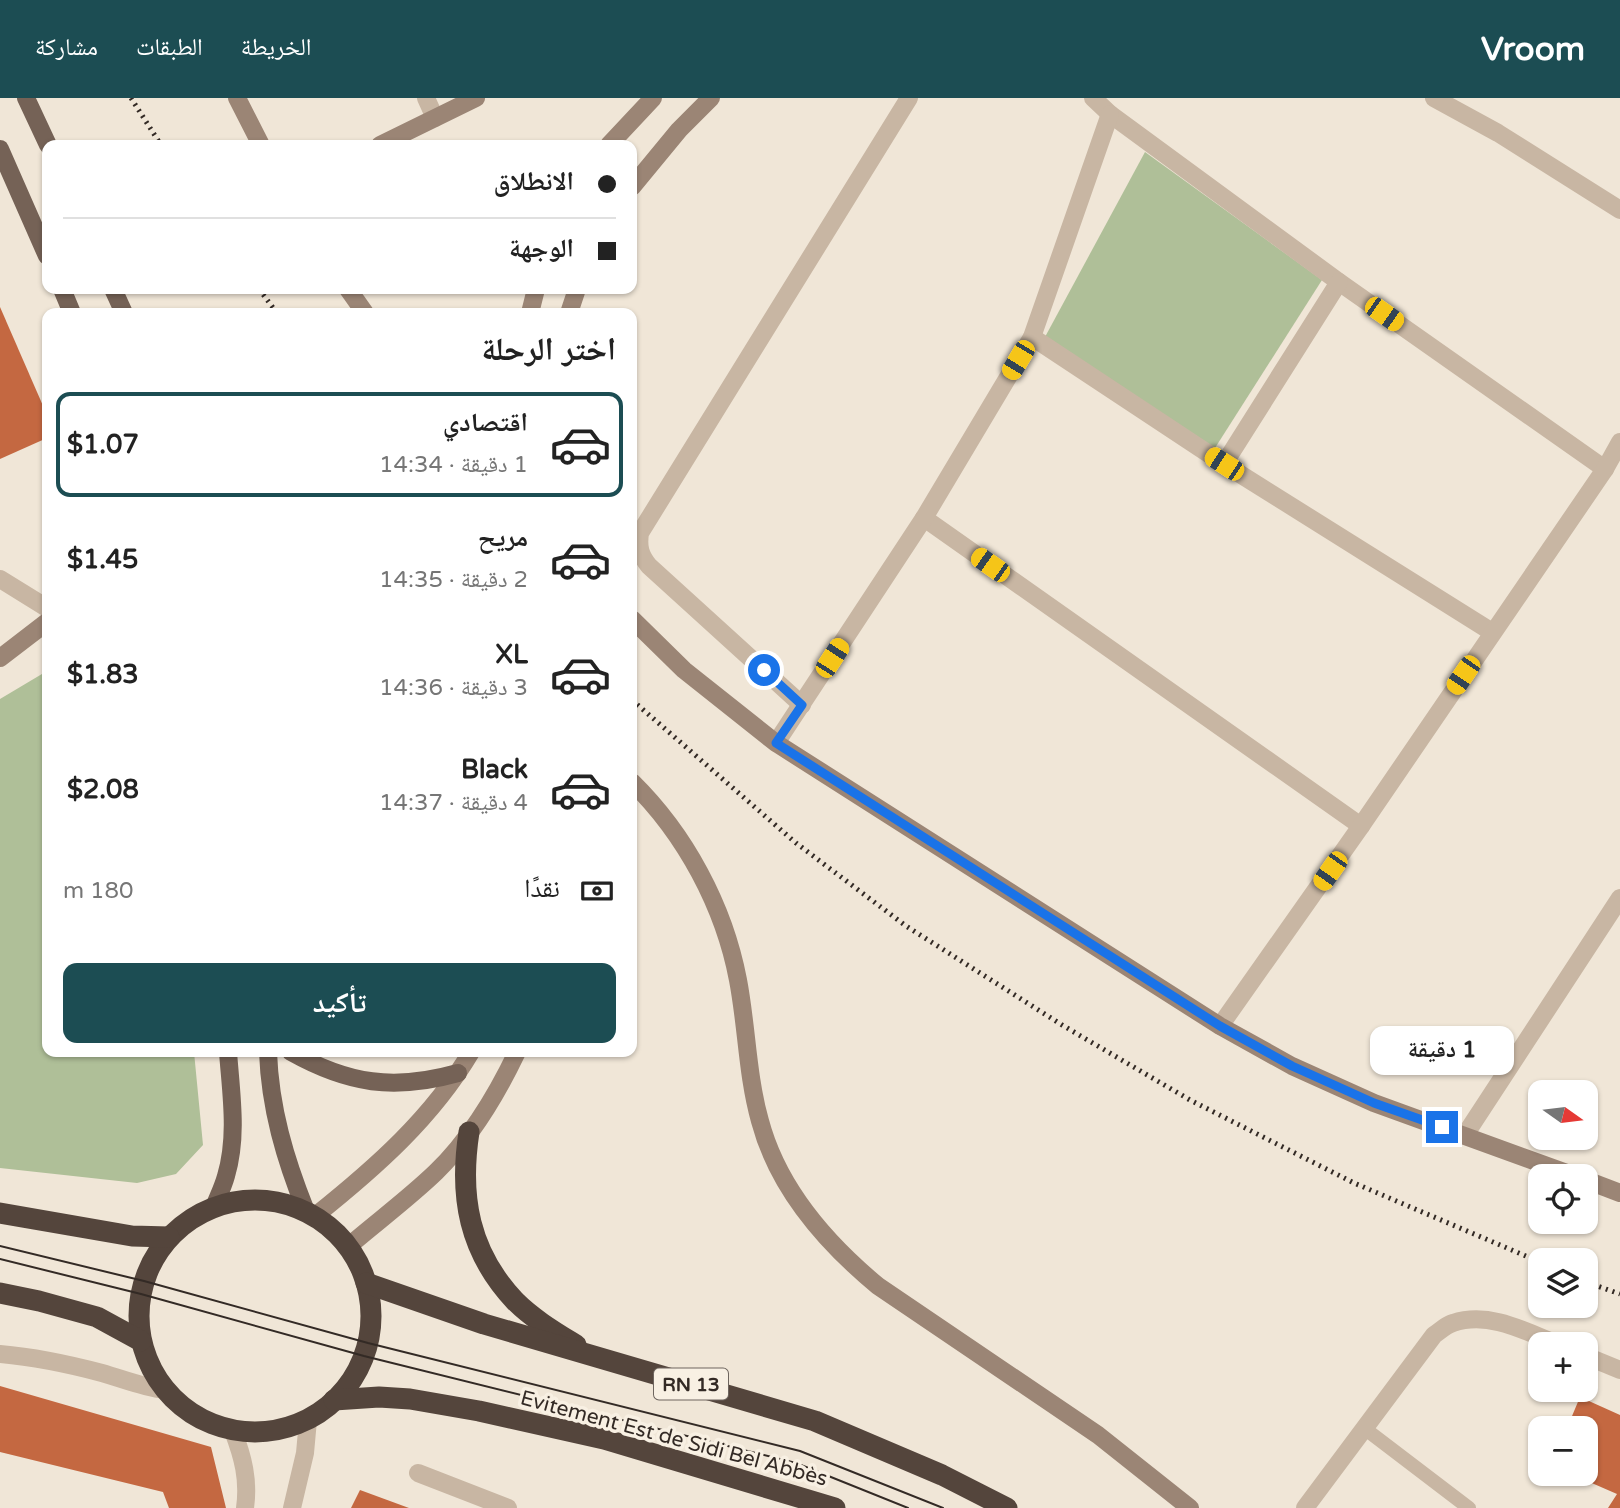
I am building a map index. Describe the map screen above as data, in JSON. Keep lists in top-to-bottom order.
{
  "streets": {
    "highway": ["RN 13", "Evitement Est de Sidi Bel Abbès"]
  },
  "crossings": [
    ["RN 13", "Evitement Est de Sidi Bel Abbès"]
  ],
  "north": "right",
  "page": {
    "header": "Vroom",
    "nav": ["الخريطة", "الطبقات", "مشاركة"],
    "banner": ["الانطلاق", "الوجهة"],
    "heading": "اختر الرحلة",
    "list": [
      {
        "name": "اقتصادي",
        "note": "1 دقيقة · 14:34",
        "value": "$1.07"
      },
      {
        "name": "مريح",
        "note": "2 دقيقة · 14:35",
        "value": "$1.45"
      },
      {
        "name": "XL",
        "note": "3 دقيقة · 14:36",
        "value": "$1.83"
      },
      {
        "name": "Black",
        "note": "4 دقيقة · 14:37",
        "value": "$2.08"
      }
    ],
    "pay": ["نقدًا", "180 m"],
    "buttons": "تأكيد",
    "bubble": "1 دقيقة",
    "map_buttons": ["+", "−"]
  }
}
